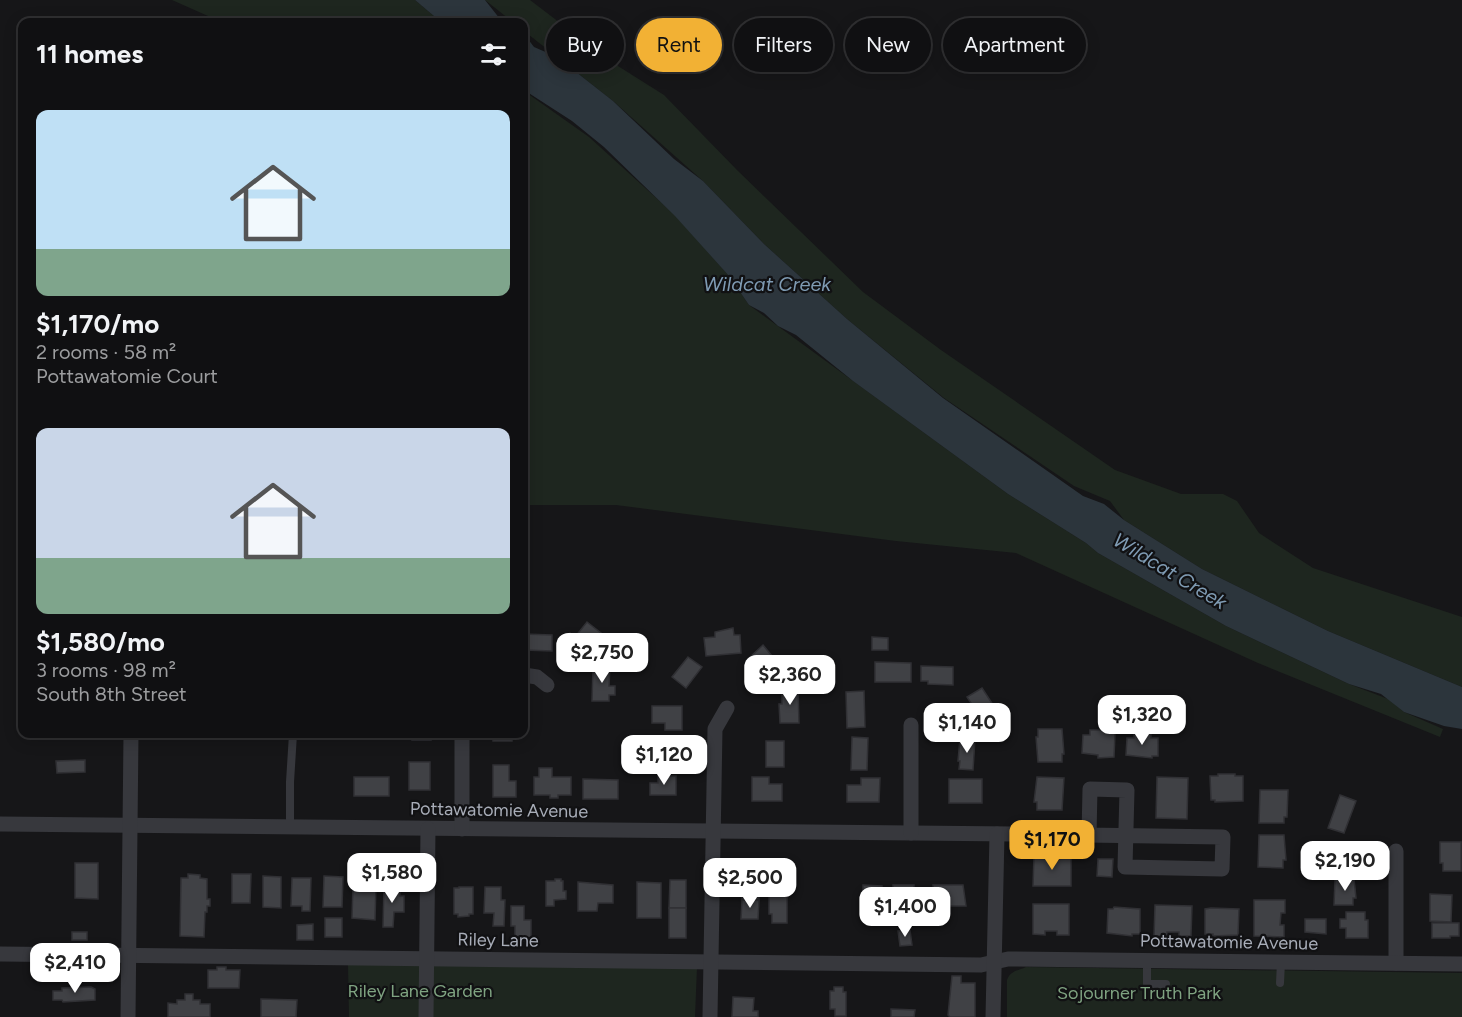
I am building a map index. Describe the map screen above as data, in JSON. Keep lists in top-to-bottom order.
{
  "streets": {
    "street": ["Pottawatomie Avenue", "Riley Lane"]
  },
  "crossings": [
    ["Pottawatomie Avenue", "Riley Lane"]
  ],
  "water": ["Wildcat Creek"],
  "parks": ["Riley Lane Garden", "Sojourner Truth Park"],
  "page": {
    "chip": [
      "Buy",
      "Rent",
      "Filters",
      "New",
      "Apartment"
    ],
    "heading": "11 homes",
    "list": [
      {
        "name": "$1,170/mo",
        "note": "2 rooms · 58 m² · Pottawatomie Court"
      },
      {
        "name": "$1,580/mo",
        "note": "3 rooms · 98 m² · South 8th Street"
      }
    ],
    "price": [
      "$2,750",
      "$2,360",
      "$1,320",
      "$1,140",
      "$1,120",
      "$1,170",
      "$2,190",
      "$1,580",
      "$2,500",
      "$1,400",
      "$2,410"
    ]
  }
}
